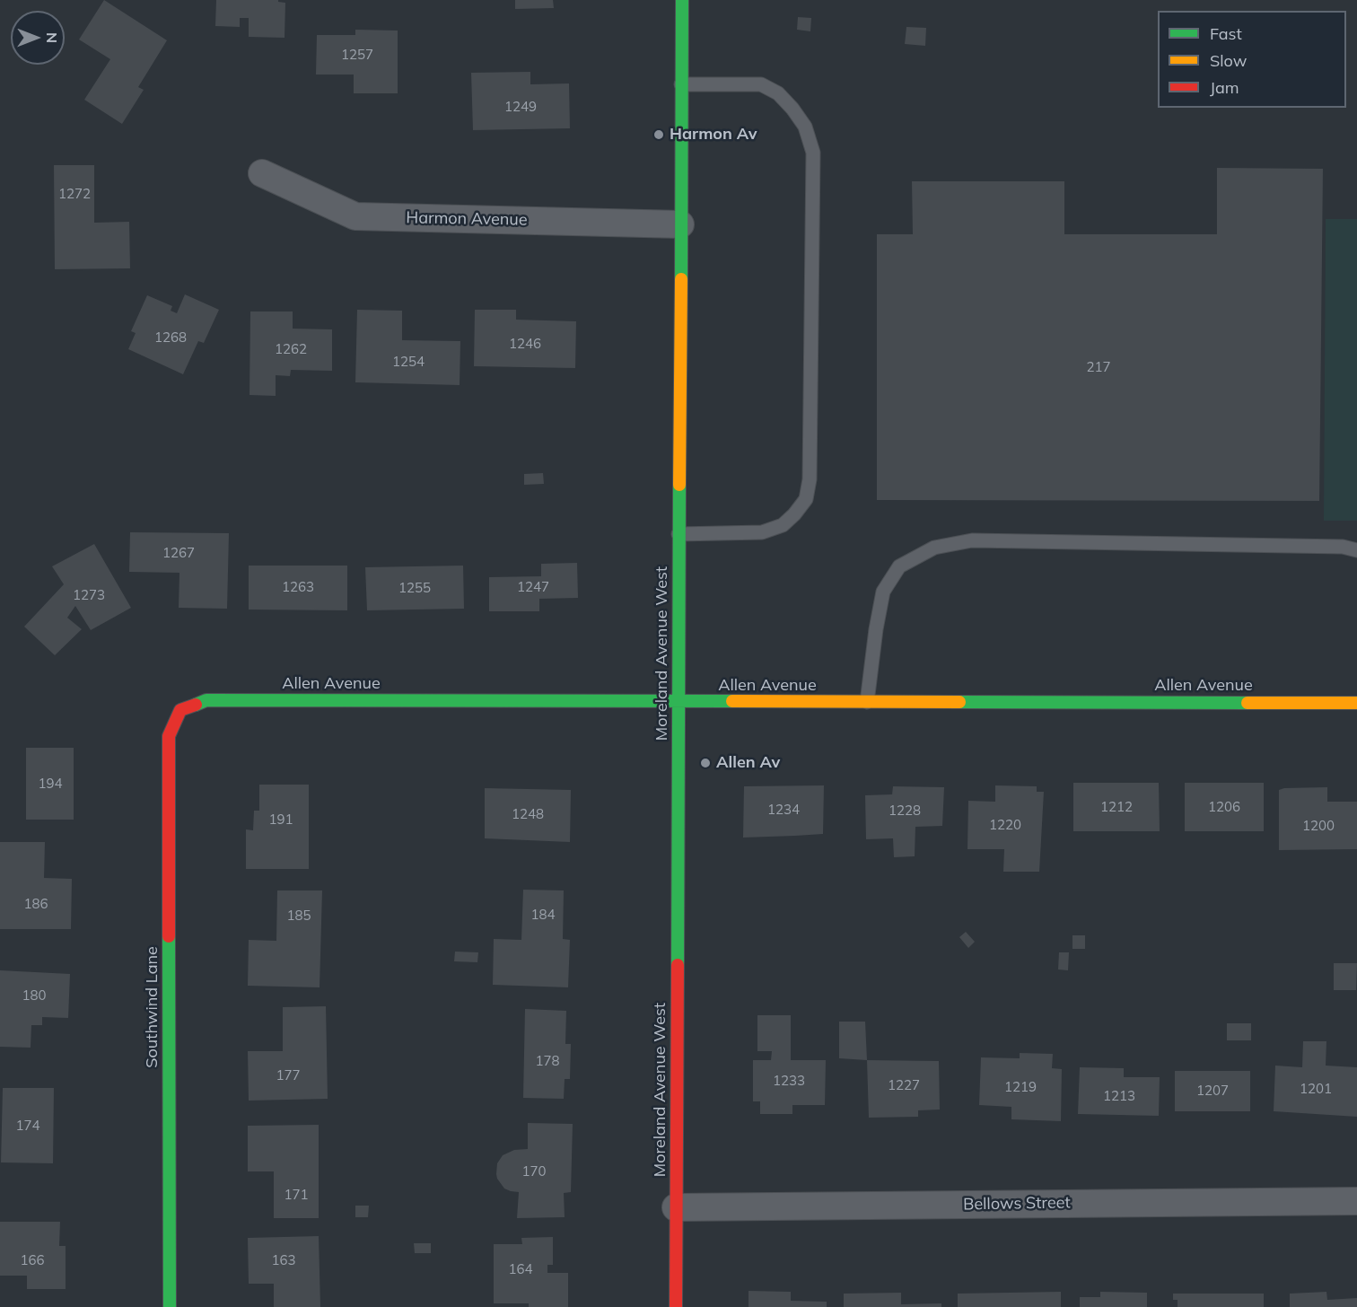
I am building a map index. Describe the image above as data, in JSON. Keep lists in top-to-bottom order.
{
  "streets": {
    "street": [
      "Harmon Avenue",
      "Moreland Avenue West",
      "Allen Avenue",
      "Southwind Lane",
      "Bellows Street"
    ]
  },
  "crossings": [
    ["Harmon Avenue", "Moreland Avenue West"],
    ["Moreland Avenue West", "Allen Avenue"],
    ["Moreland Avenue West", "Bellows Street"],
    ["Allen Avenue", "Southwind Lane"]
  ],
  "places": ["Harmon Av", "Allen Av"],
  "house_numbers": [
    "1257",
    "1249",
    "1272",
    "1268",
    "1246",
    "1262",
    "1254",
    "217",
    "1267",
    "1263",
    "1247",
    "1255",
    "1273",
    "194",
    "1212",
    "1206",
    "1234",
    "1228",
    "1248",
    "191",
    "1220",
    "1200",
    "186",
    "184",
    "185",
    "180",
    "178",
    "177",
    "1233",
    "1227",
    "1219",
    "1201",
    "1207",
    "1213",
    "174",
    "170",
    "171",
    "166",
    "163",
    "164"
  ],
  "legend": ["Fast", "Slow", "Jam"],
  "north": "right"
}
